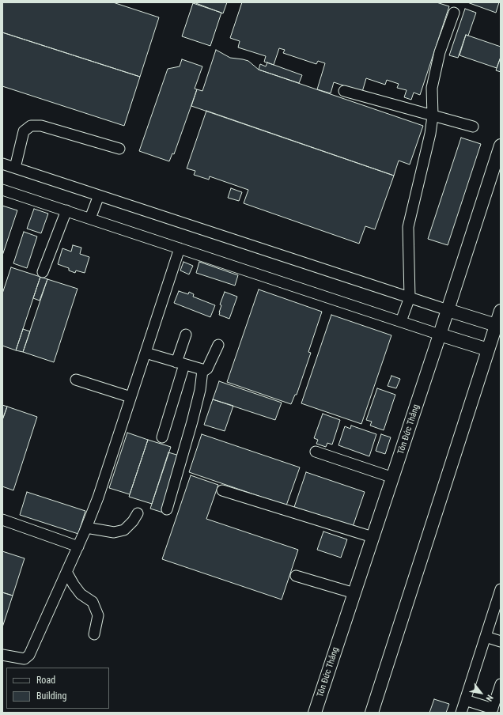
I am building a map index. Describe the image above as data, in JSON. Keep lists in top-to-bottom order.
{
  "streets": {
    "main road": ["Tôn Đức Thắng"]
  },
  "legend": ["Road", "Building"],
  "north": "bottom right"
}
